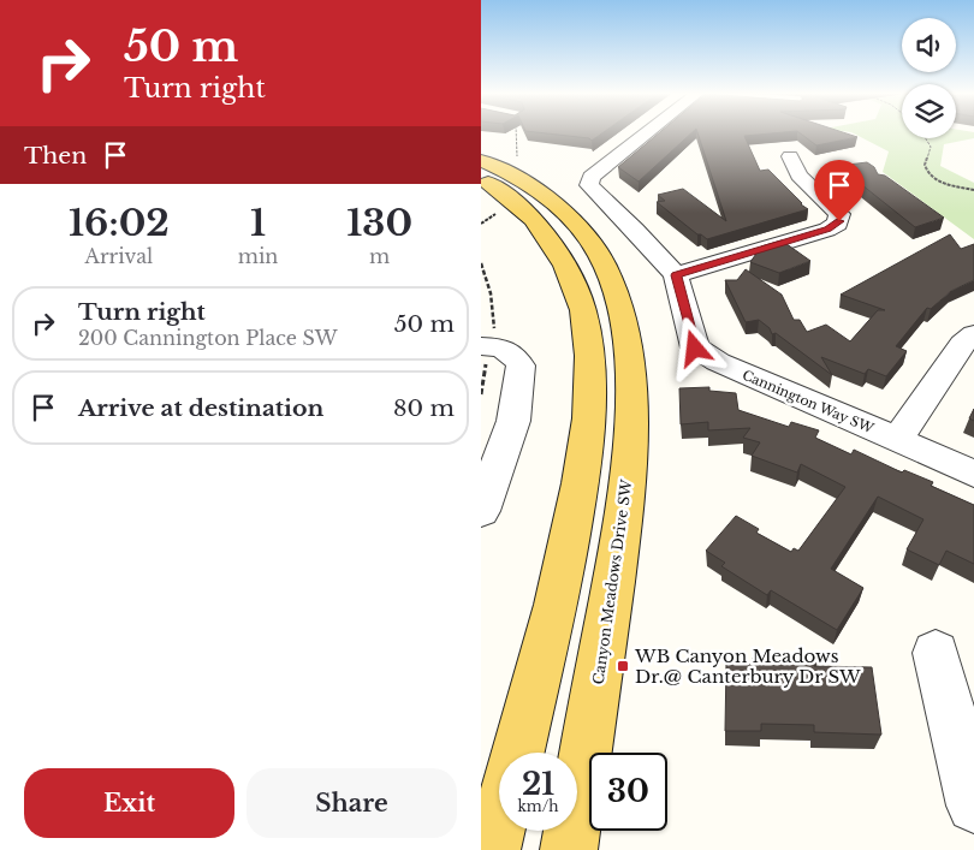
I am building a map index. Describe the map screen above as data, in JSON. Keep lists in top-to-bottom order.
{
  "streets": {
    "main road": ["Canyon Meadows Drive SW"],
    "street": ["Cannington Way SW"]
  },
  "places": {
    "transit": ["WB Canyon Meadows Dr.@ Canterbury Dr SW"]
  },
  "page": {
    "turn": ["50 m", "Turn right"],
    "then": "Then",
    "eta": [
      "16:02",
      "Arrival",
      "1",
      "min",
      "130",
      "m"
    ],
    "list": [
      {
        "name": "Turn right",
        "note": "200 Cannington Place SW",
        "value": "50 m"
      },
      {
        "name": "Arrive at destination",
        "value": "80 m"
      }
    ],
    "speed": "21 km/h",
    "limit": "30",
    "buttons": ["Exit", "Share"]
  }
}
